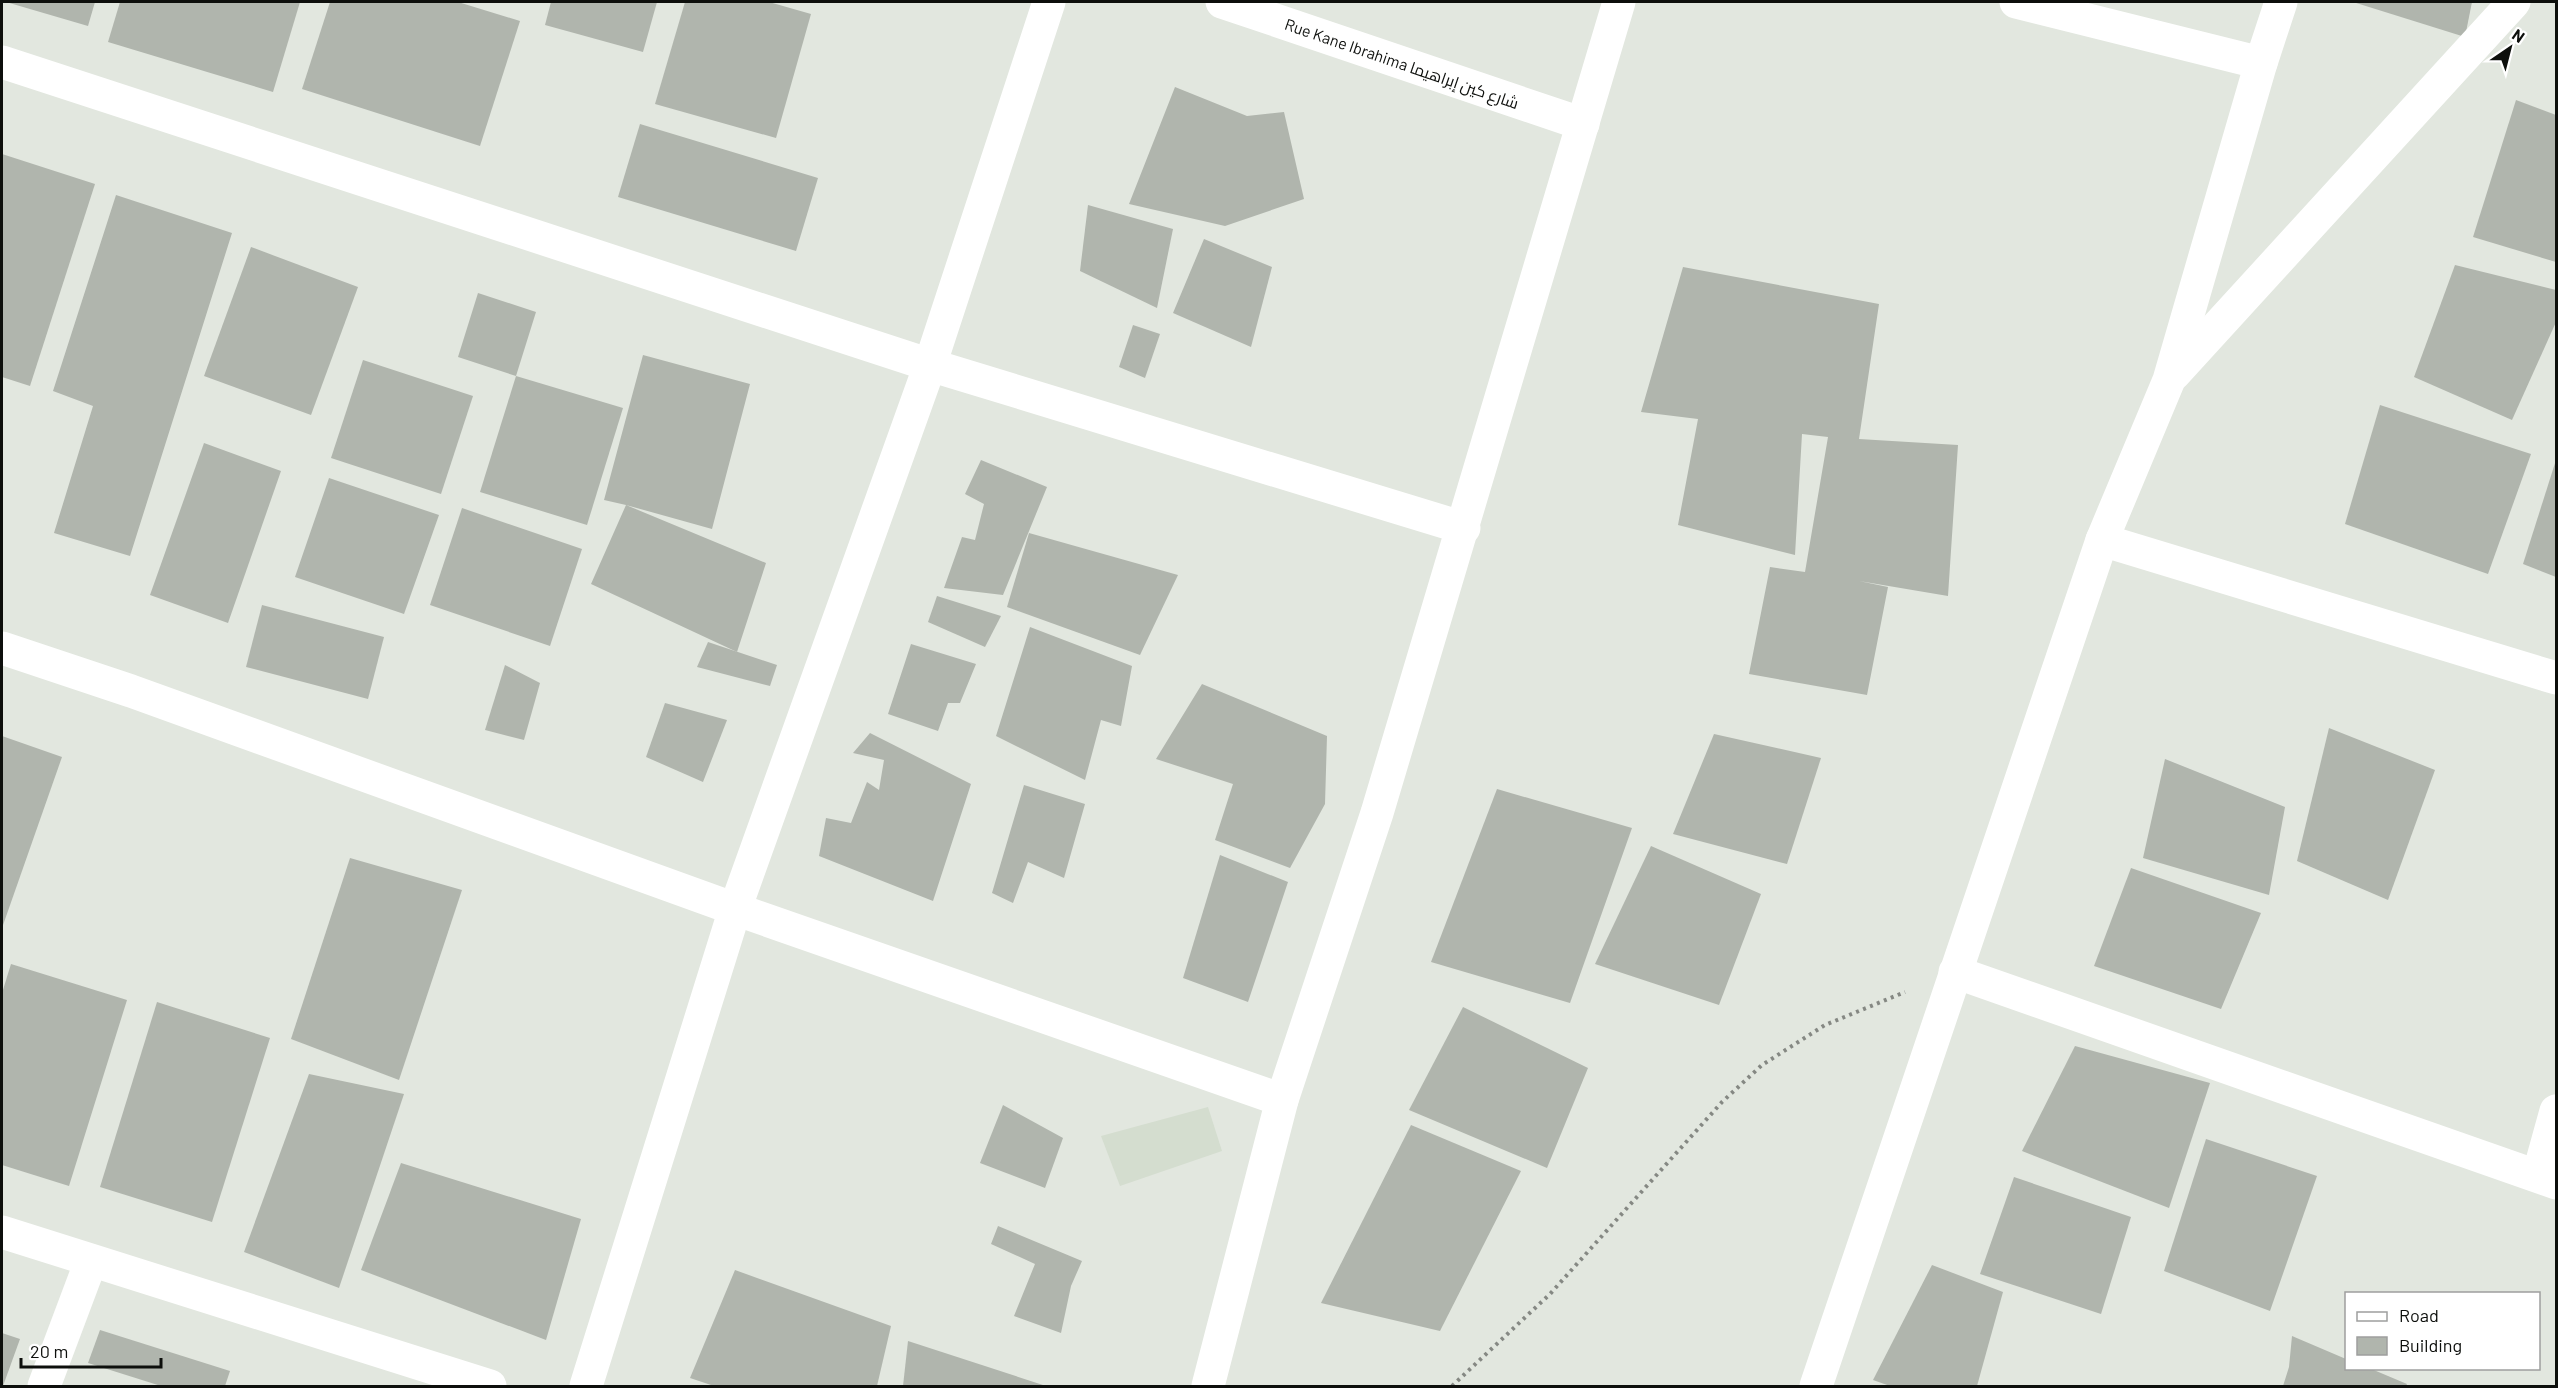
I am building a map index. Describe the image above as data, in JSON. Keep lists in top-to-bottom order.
{
  "streets": {
    "street": ["Rue Kane Ibrahima شارع كين إبراهيما"]
  },
  "legend": ["Road", "Building"],
  "scale_bar": "20 m",
  "north": "top right"
}
